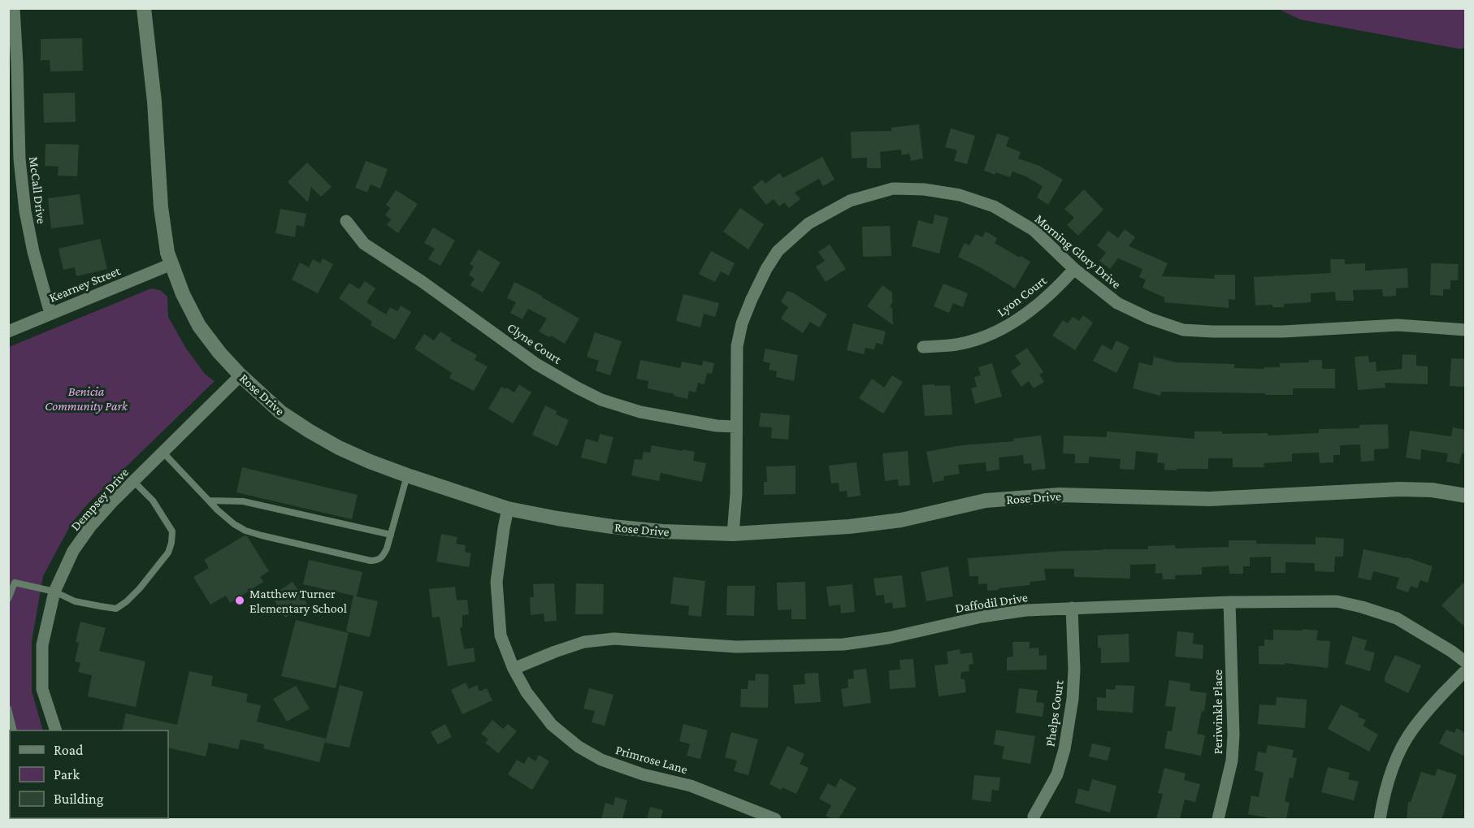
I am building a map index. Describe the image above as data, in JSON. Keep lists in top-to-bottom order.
{
  "streets": {
    "main road": ["Rose Drive"],
    "street": [
      "McCall Drive",
      "Morning Glory Drive",
      "Kearney Street",
      "Lyon Court",
      "Clyne Court",
      "Dempsey Drive",
      "Daffodil Drive",
      "Periwinkle Place",
      "Phelps Court",
      "Primrose Lane"
    ]
  },
  "crossings": [
    ["McCall Drive", "Kearney Street"],
    ["Morning Glory Drive", "Lyon Court"],
    ["Morning Glory Drive", "Clyne Court"],
    ["Morning Glory Drive", "Rose Drive"],
    ["Kearney Street", "Rose Drive"],
    ["Rose Drive", "Dempsey Drive"],
    ["Rose Drive", "Primrose Lane"],
    ["Daffodil Drive", "Periwinkle Place"],
    ["Daffodil Drive", "Phelps Court"],
    ["Daffodil Drive", "Primrose Lane"]
  ],
  "parks": ["Benicia Community Park"],
  "places": ["Matthew Turner Elementary School"],
  "legend": ["Road", "Park", "Building"]
}
